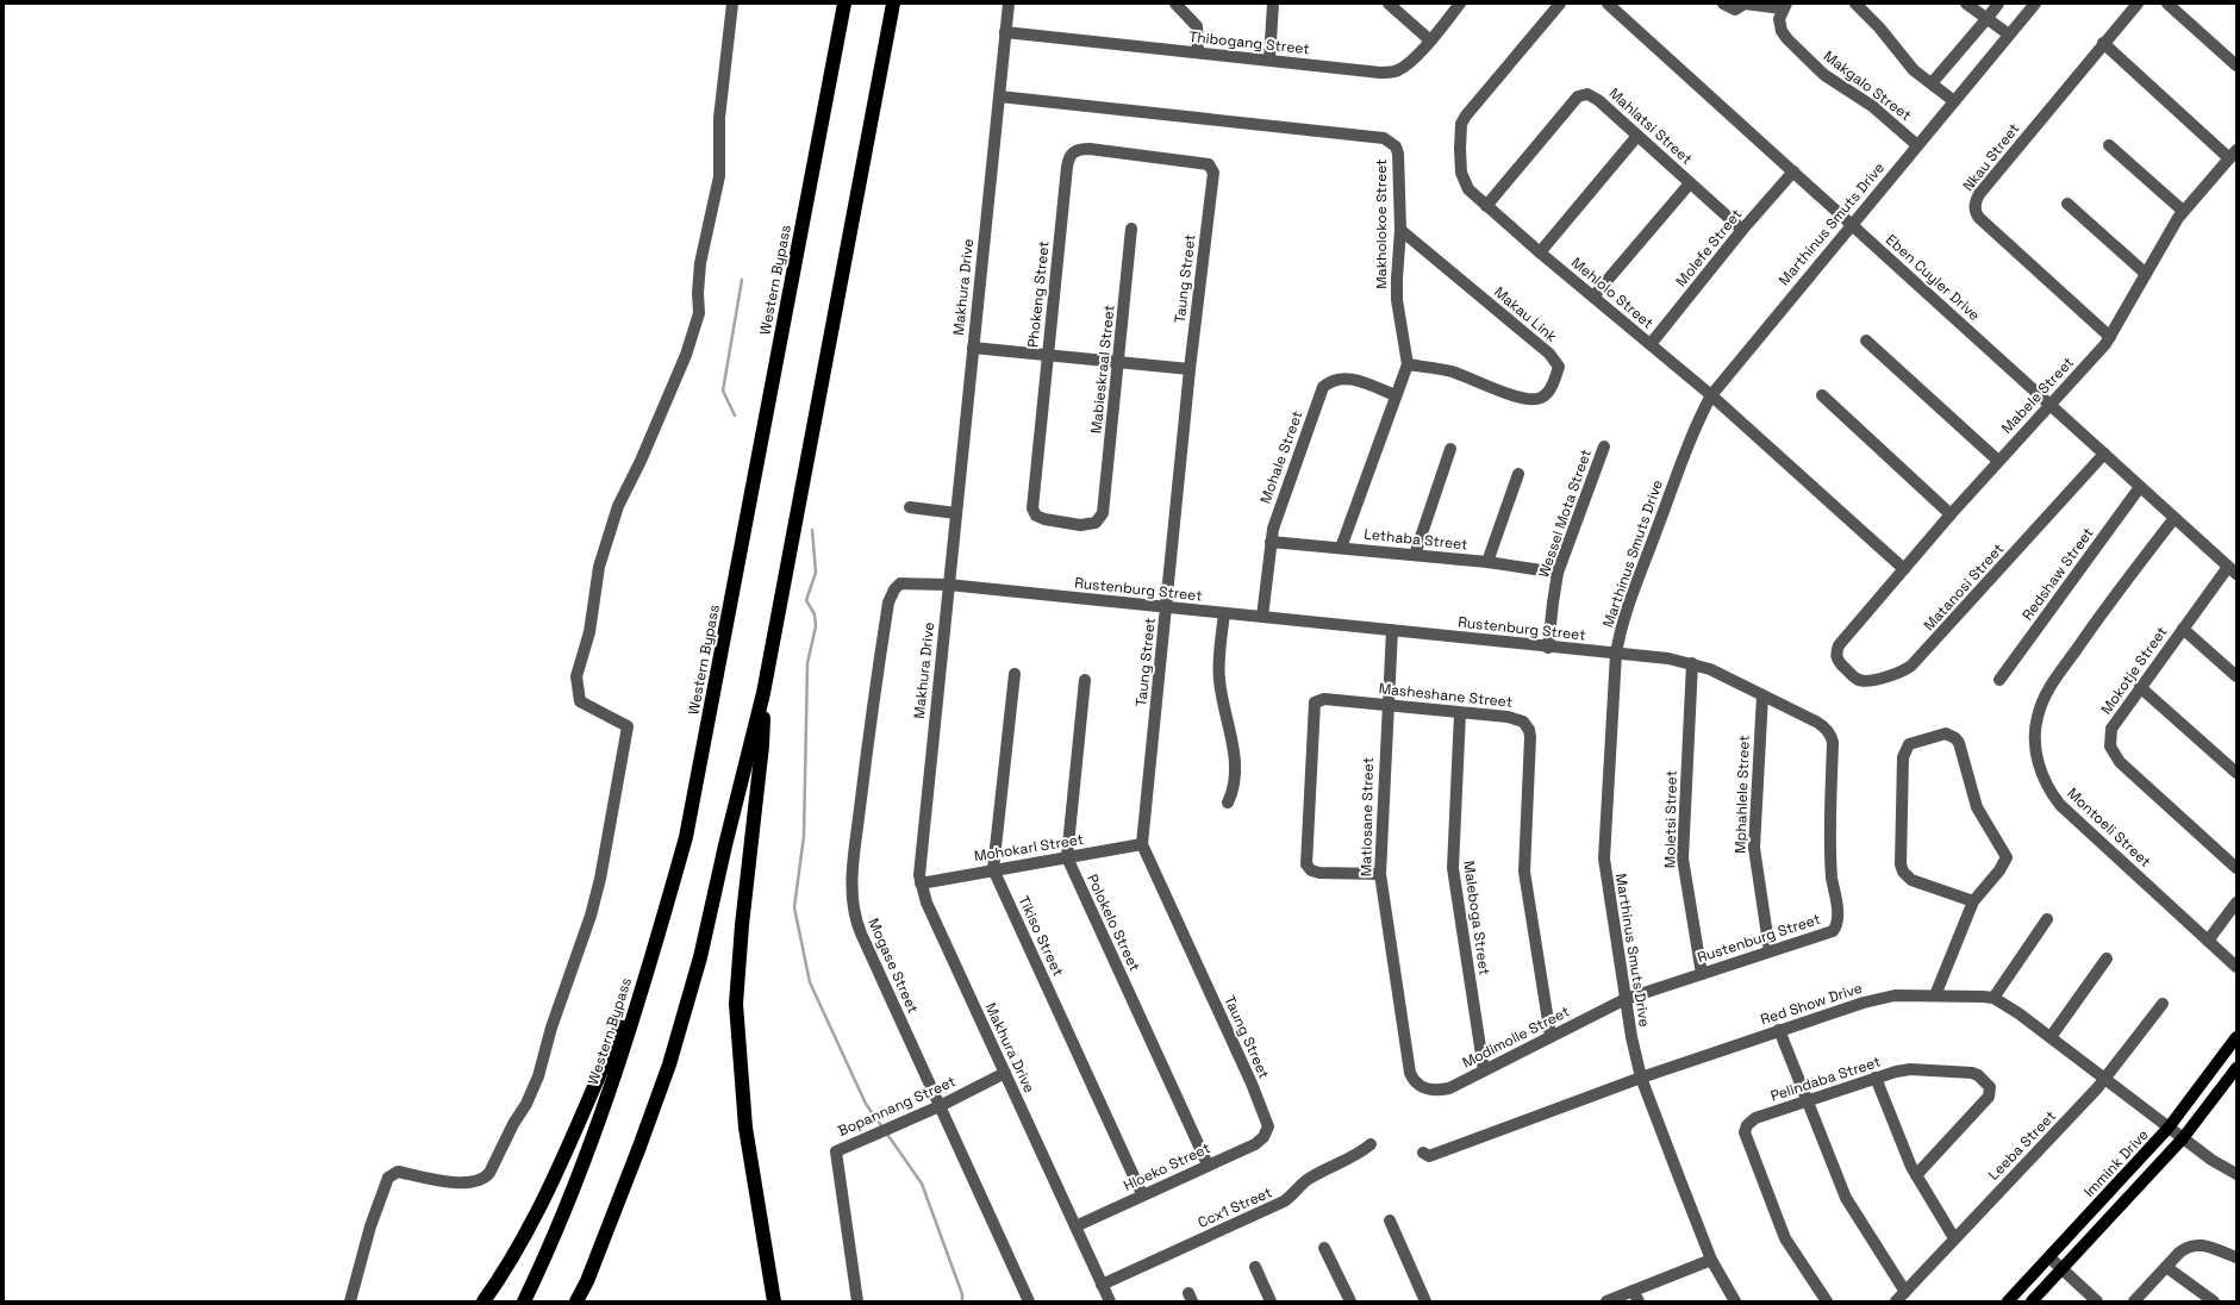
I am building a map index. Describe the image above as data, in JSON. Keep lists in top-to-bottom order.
{
  "streets": {
    "highway": ["Western Bypass"],
    "main road": ["Immink Drive"],
    "street": [
      "Thibogang Street",
      "Makgalo Street",
      "Mahlatsi Street",
      "Nkau Street",
      "Makholokoe Street",
      "Marthinus Smuts Drive",
      "Molefe Street",
      "Eben Cuyler Drive",
      "Taung Street",
      "Makhura Drive",
      "Mehlolo Street",
      "Phokeng Street",
      "Makau Link",
      "Mabieskraal Street",
      "Mabele Street",
      "Mohale Street",
      "Wessel Mota Street",
      "Lethaba Street",
      "Redshaw Street",
      "Matanosi Street",
      "Rustenburg Street",
      "Mokotje Street",
      "Masheshane Street",
      "Mphahlele Street",
      "Matlosane Street",
      "Moletsi Street",
      "Montoeli Street",
      "Mohokarl Street",
      "Maleboga Street",
      "Polokelo Street",
      "Tikiso Street",
      "Mogase Street",
      "Red Show Drive",
      "Modimolle Street",
      "Pelindaba Street",
      "Bopannang Street",
      "Leeba Street",
      "Hloeko Street",
      "Ccx1 Street"
    ]
  },
  "crossings": [
    ["Thibogang Street", "Makhura Drive"],
    ["Makgalo Street", "Marthinus Smuts Drive"],
    ["Mahlatsi Street", "Molefe Street"],
    ["Mahlatsi Street", "Mehlolo Street"],
    ["Nkau Street", "Mabele Street"],
    ["Makholokoe Street", "Makhura Drive"],
    ["Makholokoe Street", "Makau Link"],
    ["Marthinus Smuts Drive", "Eben Cuyler Drive"],
    ["Marthinus Smuts Drive", "Mehlolo Street"],
    ["Marthinus Smuts Drive", "Rustenburg Street"],
    ["Marthinus Smuts Drive", "Red Show Drive"],
    ["Marthinus Smuts Drive", "Modimolle Street"],
    ["Molefe Street", "Eben Cuyler Drive"],
    ["Molefe Street", "Mehlolo Street"],
    ["Eben Cuyler Drive", "Mabele Street"],
    ["Eben Cuyler Drive", "Redshaw Street"],
    ["Eben Cuyler Drive", "Matanosi Street"],
    ["Eben Cuyler Drive", "Mokotje Street"],
    ["Eben Cuyler Drive", "Montoeli Street"],
    ["Taung Street", "Phokeng Street"],
    ["Taung Street", "Rustenburg Street"],
    ["Taung Street", "Mohokarl Street"],
    ["Taung Street", "Hloeko Street"],
    ["Makhura Drive", "Rustenburg Street"],
    ["Makhura Drive", "Mohokarl Street"],
    ["Makhura Drive", "Mogase Street"],
    ["Makhura Drive", "Bopannang Street"],
    ["Makhura Drive", "Hloeko Street"],
    ["Makhura Drive", "Ccx1 Street"],
    ["Mehlolo Street", "Mabele Street"],
    ["Phokeng Street", "Mabieskraal Street"],
    ["Mabele Street", "Matanosi Street"],
    ["Mohale Street", "Lethaba Street"],
    ["Mohale Street", "Rustenburg Street"],
    ["Wessel Mota Street", "Lethaba Street"],
    ["Wessel Mota Street", "Rustenburg Street"],
    ["Rustenburg Street", "Mphahlele Street"],
    ["Rustenburg Street", "Matlosane Street"],
    ["Rustenburg Street", "Moletsi Street"],
    ["Rustenburg Street", "Mogase Street"],
    ["Rustenburg Street", "Modimolle Street"],
    ["Masheshane Street", "Matlosane Street"],
    ["Masheshane Street", "Maleboga Street"],
    ["Masheshane Street", "Modimolle Street"],
    ["Matlosane Street", "Modimolle Street"],
    ["Mohokarl Street", "Polokelo Street"],
    ["Mohokarl Street", "Tikiso Street"],
    ["Maleboga Street", "Modimolle Street"],
    ["Polokelo Street", "Hloeko Street"],
    ["Tikiso Street", "Hloeko Street"],
    ["Mogase Street", "Bopannang Street"]
  ]
}
